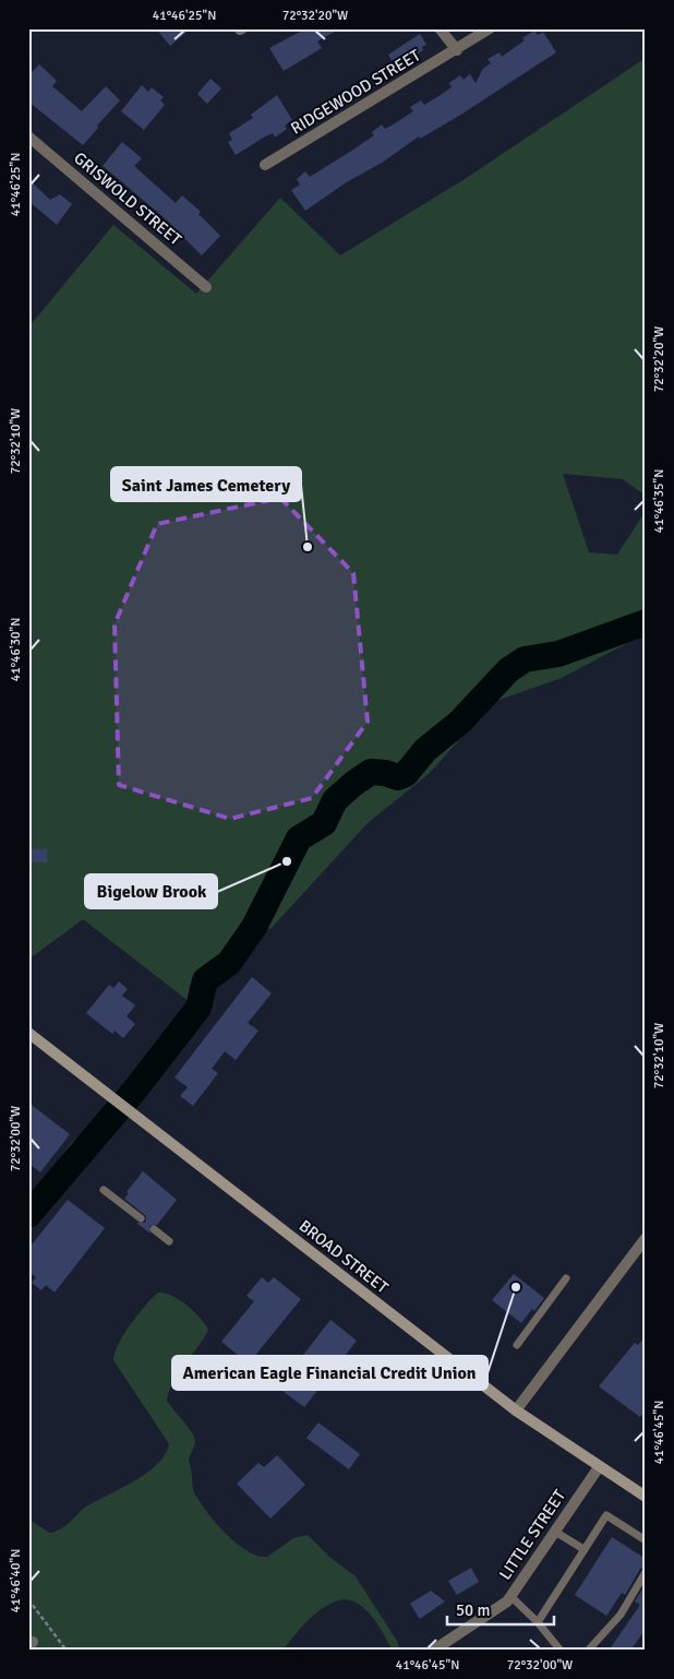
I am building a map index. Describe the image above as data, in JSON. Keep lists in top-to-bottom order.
{
  "streets": {
    "main road": ["BROAD STREET"],
    "street": ["RIDGEWOOD STREET", "GRISWOLD STREET", "LITTLE STREET"]
  },
  "crossings": [
    ["BROAD STREET", "LITTLE STREET"]
  ],
  "places": ["Saint James Cemetery", "Bigelow Brook", "American Eagle Financial Credit Union"],
  "scale_bar": "50 m",
  "coordinates": [
    "41°46'25\"N",
    "72°32'20\"W",
    "72°32'10\"W",
    "41°46'35\"N",
    "41°46'30\"N",
    "72°32'00\"W",
    "41°46'45\"N",
    "41°46'40\"N"
  ]
}
